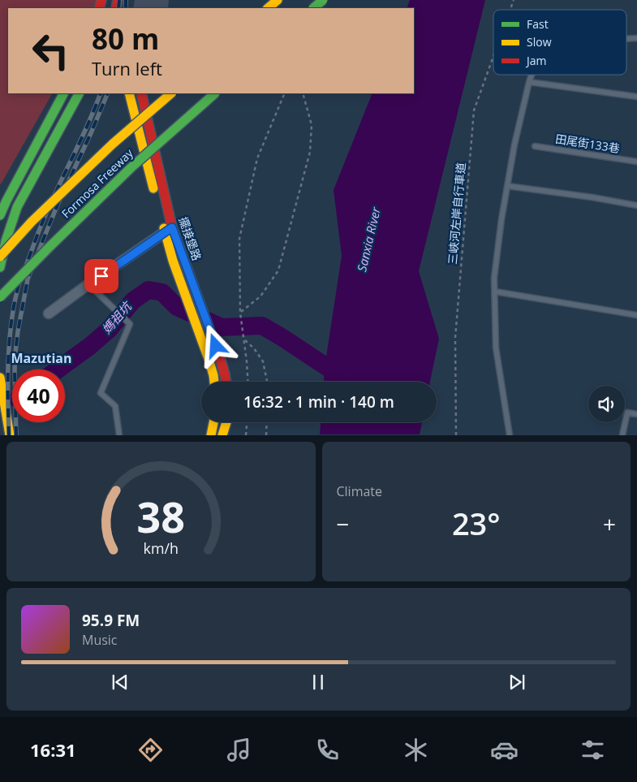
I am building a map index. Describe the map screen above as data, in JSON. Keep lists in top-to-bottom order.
{
  "streets": {
    "main road": ["Formosa Freeway", "擺接堡路"],
    "lane": ["田尾街133巷"],
    "path": ["三峽河左岸自行車道"]
  },
  "districts": ["Mazutian"],
  "water": ["Sanxia River", "媽祖坑"],
  "legend": ["Fast", "Slow", "Jam"],
  "page": {
    "turn": ["80 m", "Turn left"],
    "limit": "40",
    "trip": "16:32 · 1 min · 140 m",
    "tile": "Climate",
    "heat": ["−", "23°", "+"],
    "song": ["95.9 FM", "Music"],
    "tabs": "16:31",
    "gauge": ["38", "km/h"]
  }
}
